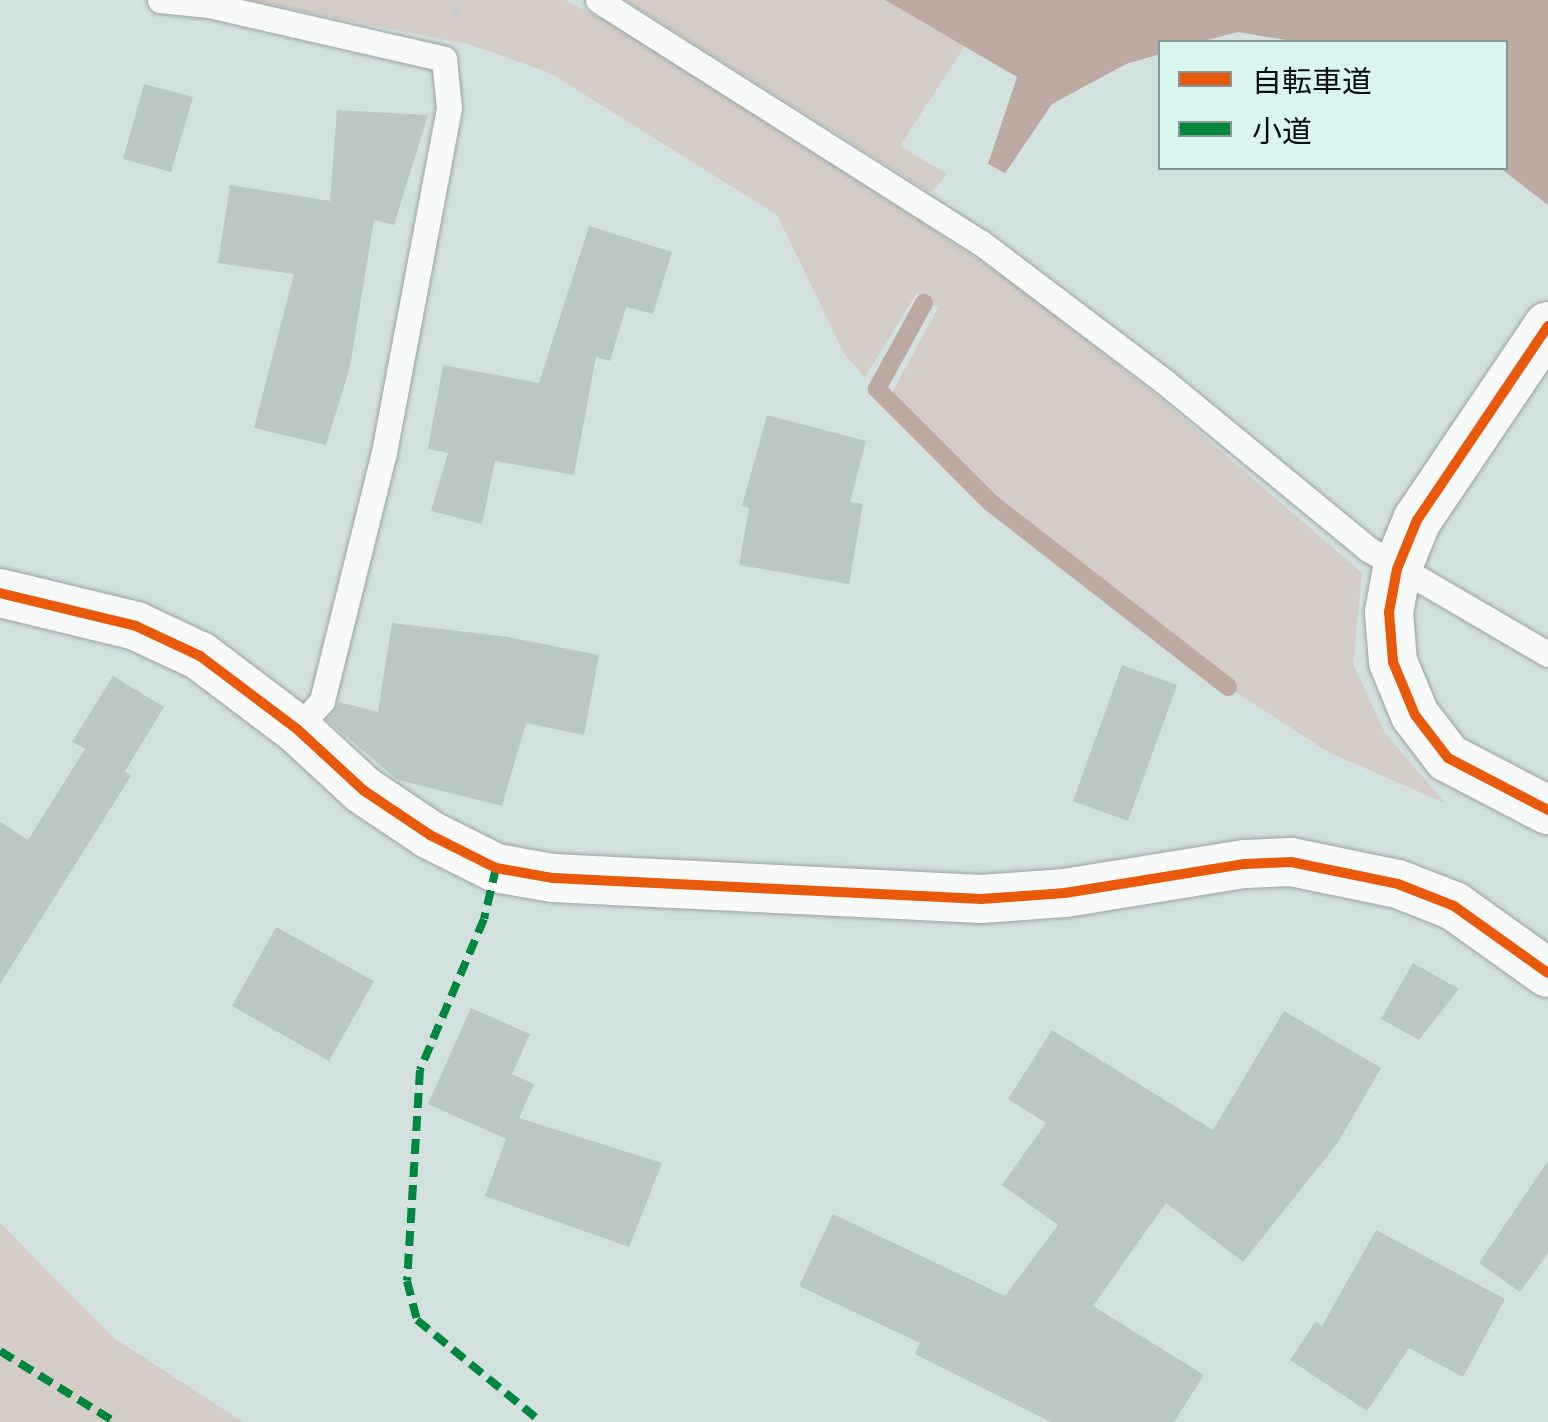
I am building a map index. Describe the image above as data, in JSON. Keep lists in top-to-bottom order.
{
  "legend": ["自転車道", "小道"]
}
